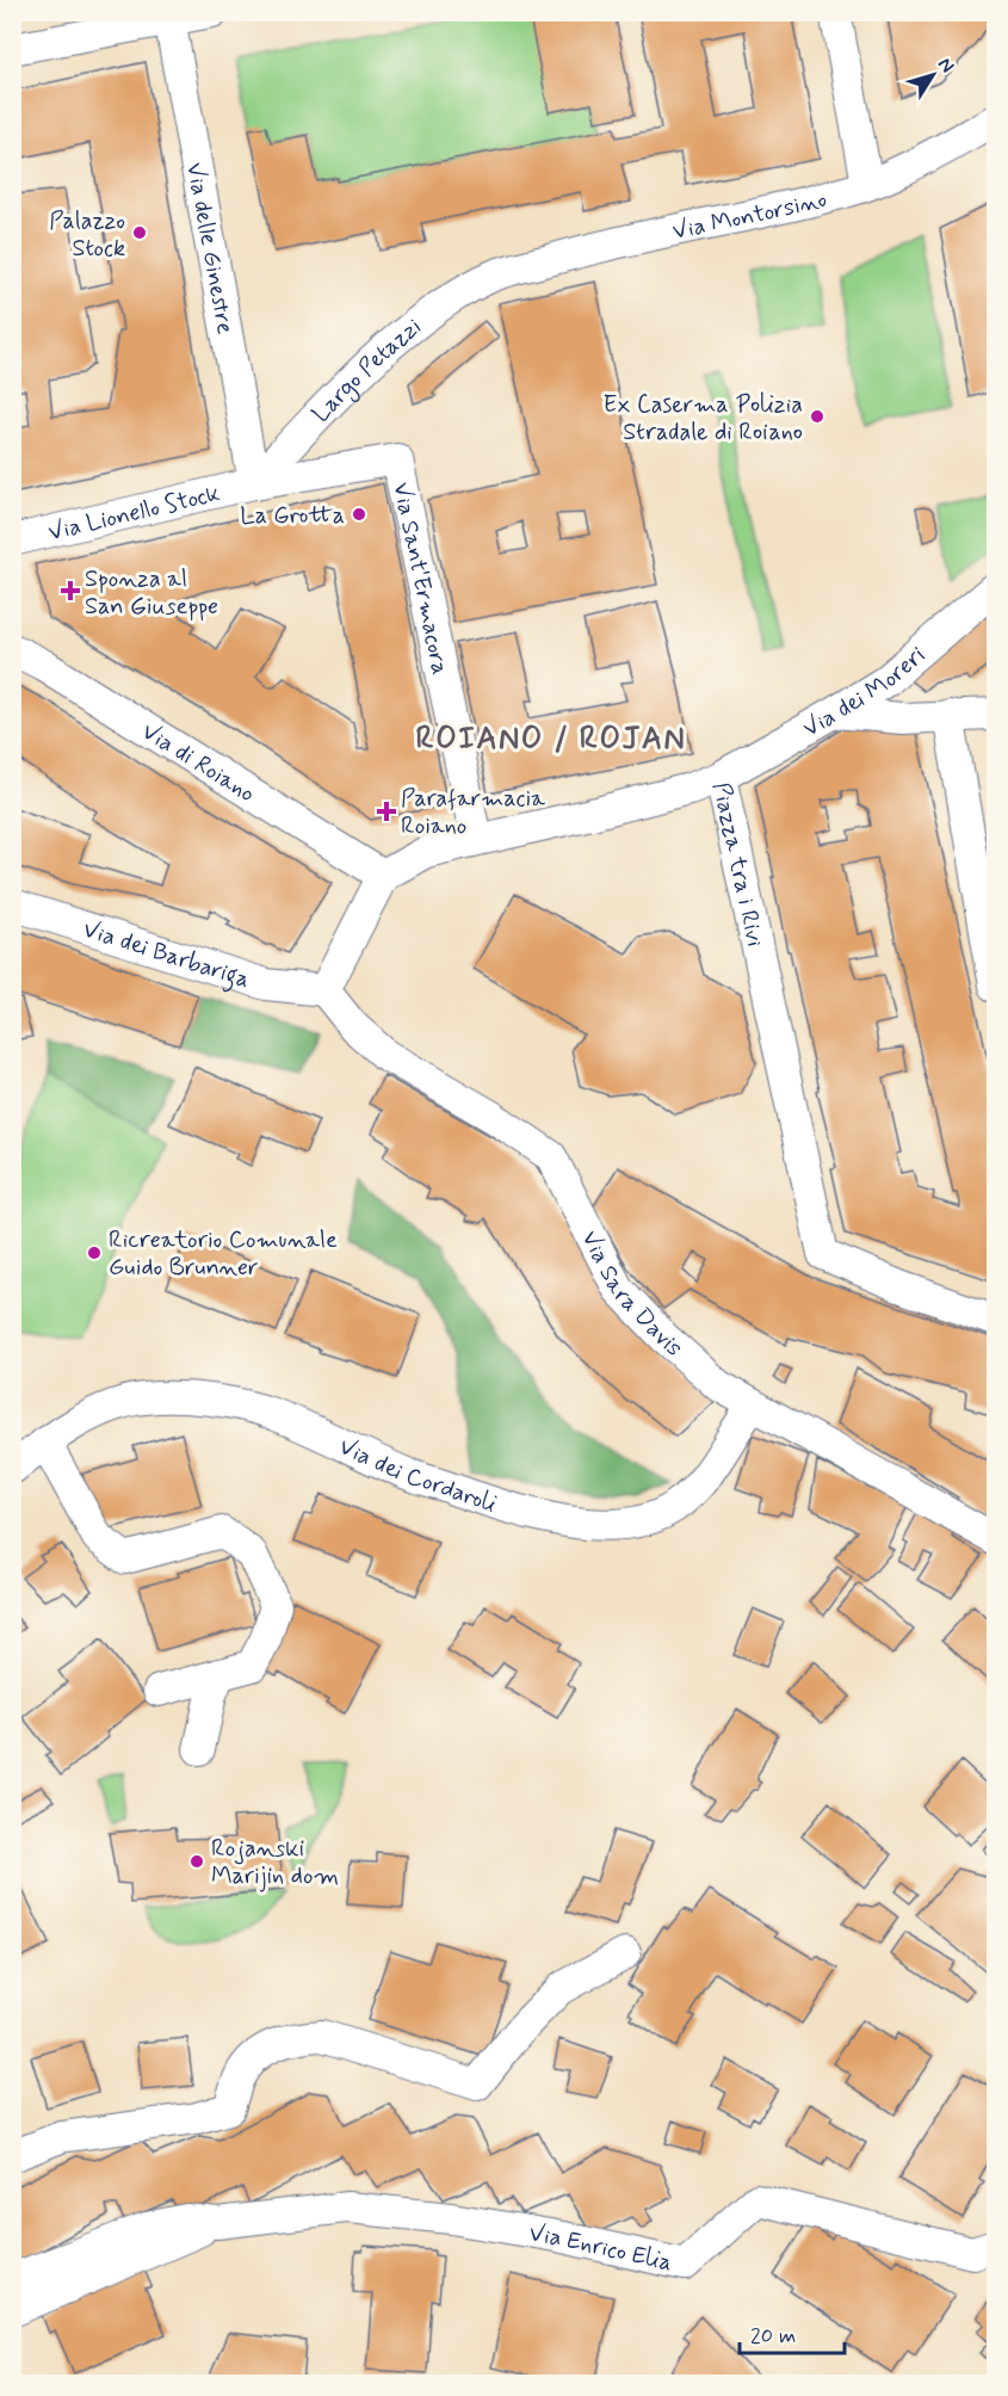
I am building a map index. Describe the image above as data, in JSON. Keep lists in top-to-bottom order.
{
  "streets": {
    "street": [
      "Via Montorsino",
      "Via delle Ginestre",
      "Largo Petazzi",
      "Via Lionello Stock",
      "Via Sant'Ermacora",
      "Via dei Moreri",
      "Via di Roiano",
      "Piazza tra i Rivi",
      "Via dei Barbariga",
      "Via Sara Davis",
      "Via dei Cordaroli",
      "Via Enrico Elia"
    ]
  },
  "crossings": [
    ["Via Montorsino", "Largo Petazzi"],
    ["Via delle Ginestre", "Largo Petazzi"],
    ["Via delle Ginestre", "Via Lionello Stock"],
    ["Via delle Ginestre", "Via Sant'Ermacora"],
    ["Largo Petazzi", "Via Lionello Stock"],
    ["Largo Petazzi", "Via Sant'Ermacora"],
    ["Via Lionello Stock", "Via Sant'Ermacora"],
    ["Via Sant'Ermacora", "Piazza tra i Rivi"],
    ["Via dei Moreri", "Piazza tra i Rivi"],
    ["Via di Roiano", "Piazza tra i Rivi"],
    ["Via dei Barbariga", "Via Sara Davis"],
    ["Via Sara Davis", "Via dei Cordaroli"]
  ],
  "districts": ["ROIANO / ROJAN"],
  "places": {
    "other": [
      "Palazzo Stock",
      "Ex Caserma Polizia Stradale di Roiano",
      "La Grotta",
      "Ricreatorio Comunale Guido Brunner",
      "Rojanski Marijin dom"
    ],
    "health": ["Sponza al San Giuseppe", "Parafarmacia Roiano"]
  },
  "scale_bar": "20 m",
  "north": "top right"
}
